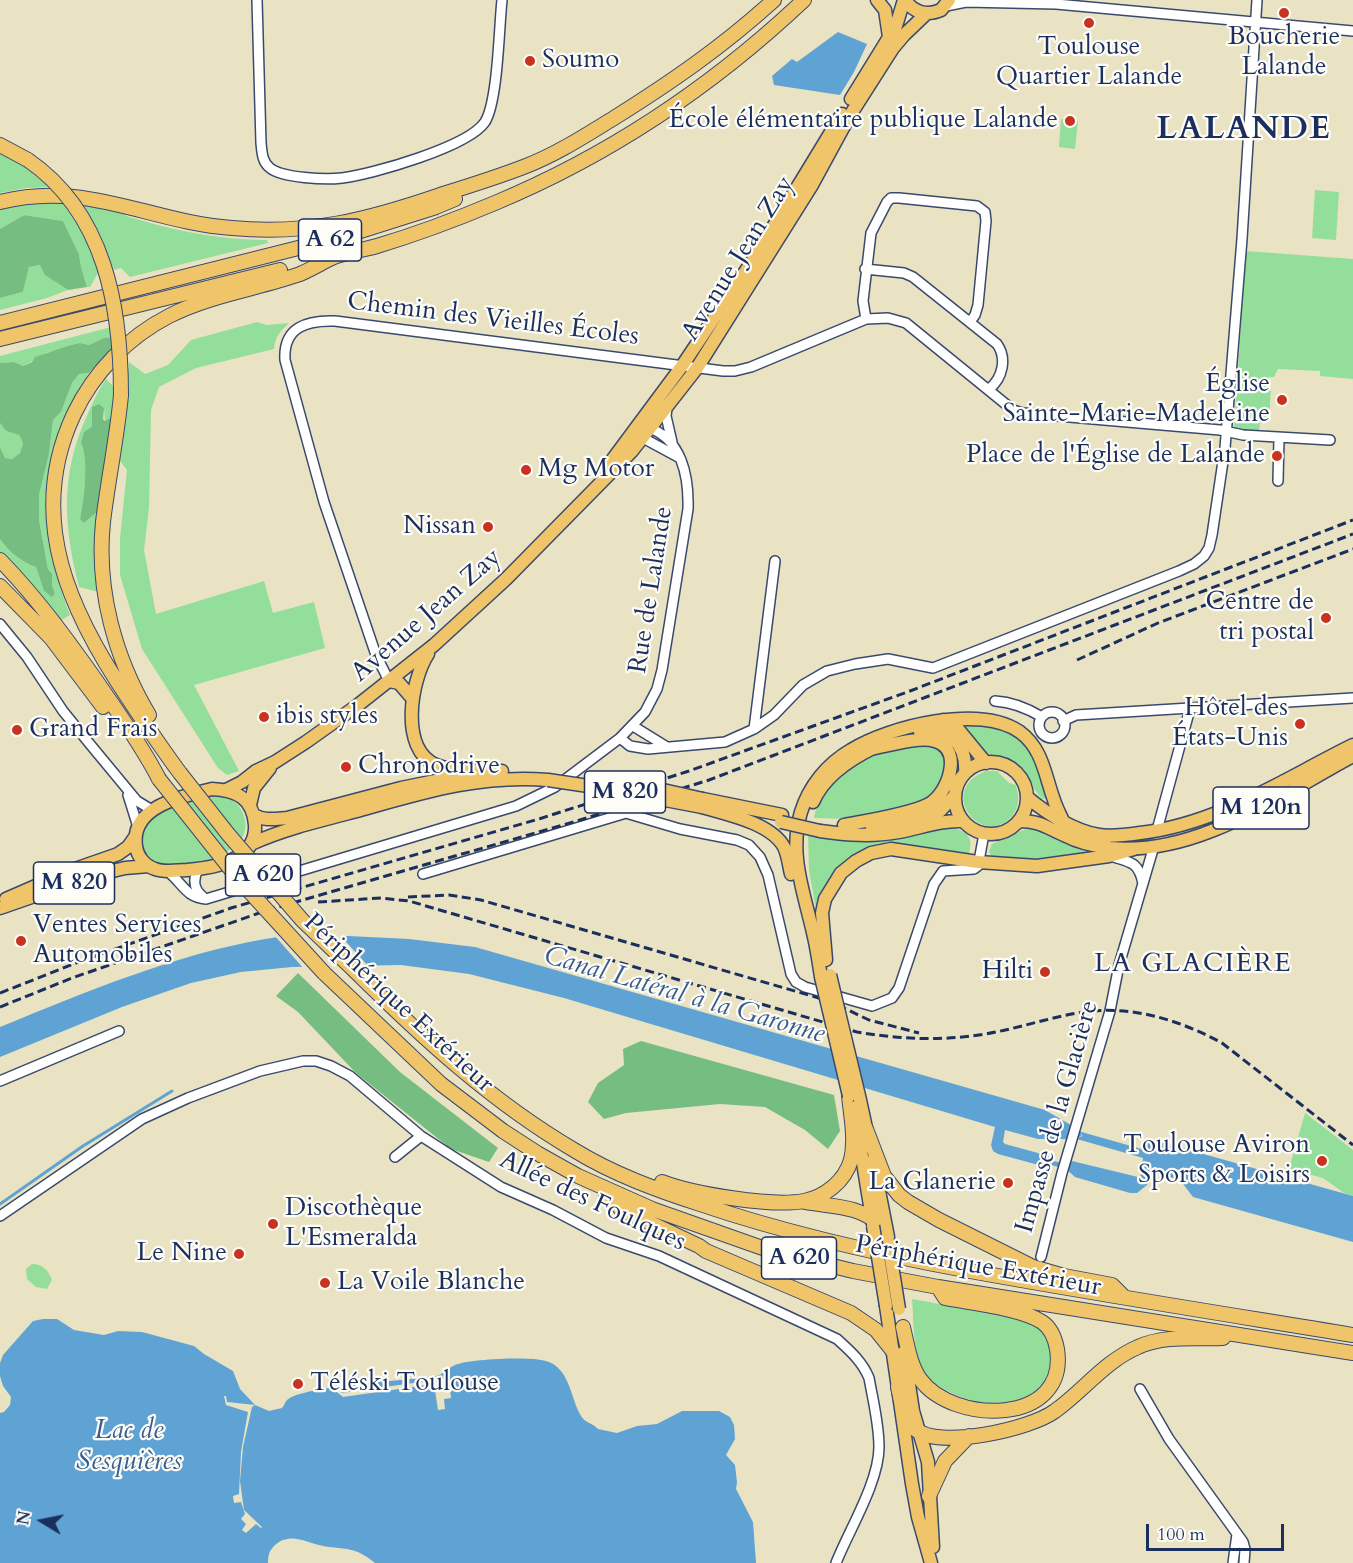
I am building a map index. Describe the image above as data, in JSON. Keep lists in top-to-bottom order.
{
  "streets": {
    "highway": ["A 62", "A 620", "Périphérique Extérieur"],
    "main road": ["Avenue Jean Zay", "M 820", "M 120n"],
    "street": [
      "Chemin des Vieilles Écoles",
      "Rue de Lalande",
      "Impasse de la Glacière",
      "Allée des Foulques"
    ]
  },
  "crossings": [
    ["Avenue Jean Zay", "Chemin des Vieilles Écoles"],
    ["Avenue Jean Zay", "Rue de Lalande"],
    ["Avenue Jean Zay", "M 820"],
    ["M 820", "M 120n"],
    ["M 120n", "Impasse de la Glacière"]
  ],
  "districts": ["LALANDE", "LA GLACIÈRE"],
  "water": ["Canal Latéral à la Garonne", "Lac de Sesquières"],
  "places": [
    "Boucherie Lalande",
    "Toulouse Quartier Lalande",
    "Soumo",
    "École élémentaire publique Lalande",
    "Église Sainte-Marie-Madeleine",
    "Place de l'Église de Lalande",
    "Mg Motor",
    "Nissan",
    "Centre de tri postal",
    "ibis styles",
    "Hôtel des États-Unis",
    "Grand Frais",
    "Chronodrive",
    "Ventes Services Automobiles",
    "Hilti",
    "Toulouse Aviron Sports & Loisirs",
    "La Glanerie",
    "Discothèque L'Esmeralda",
    "Le Nine",
    "La Voile Blanche",
    "Téléski Toulouse"
  ],
  "scale_bar": "100 m",
  "north": "left"
}
